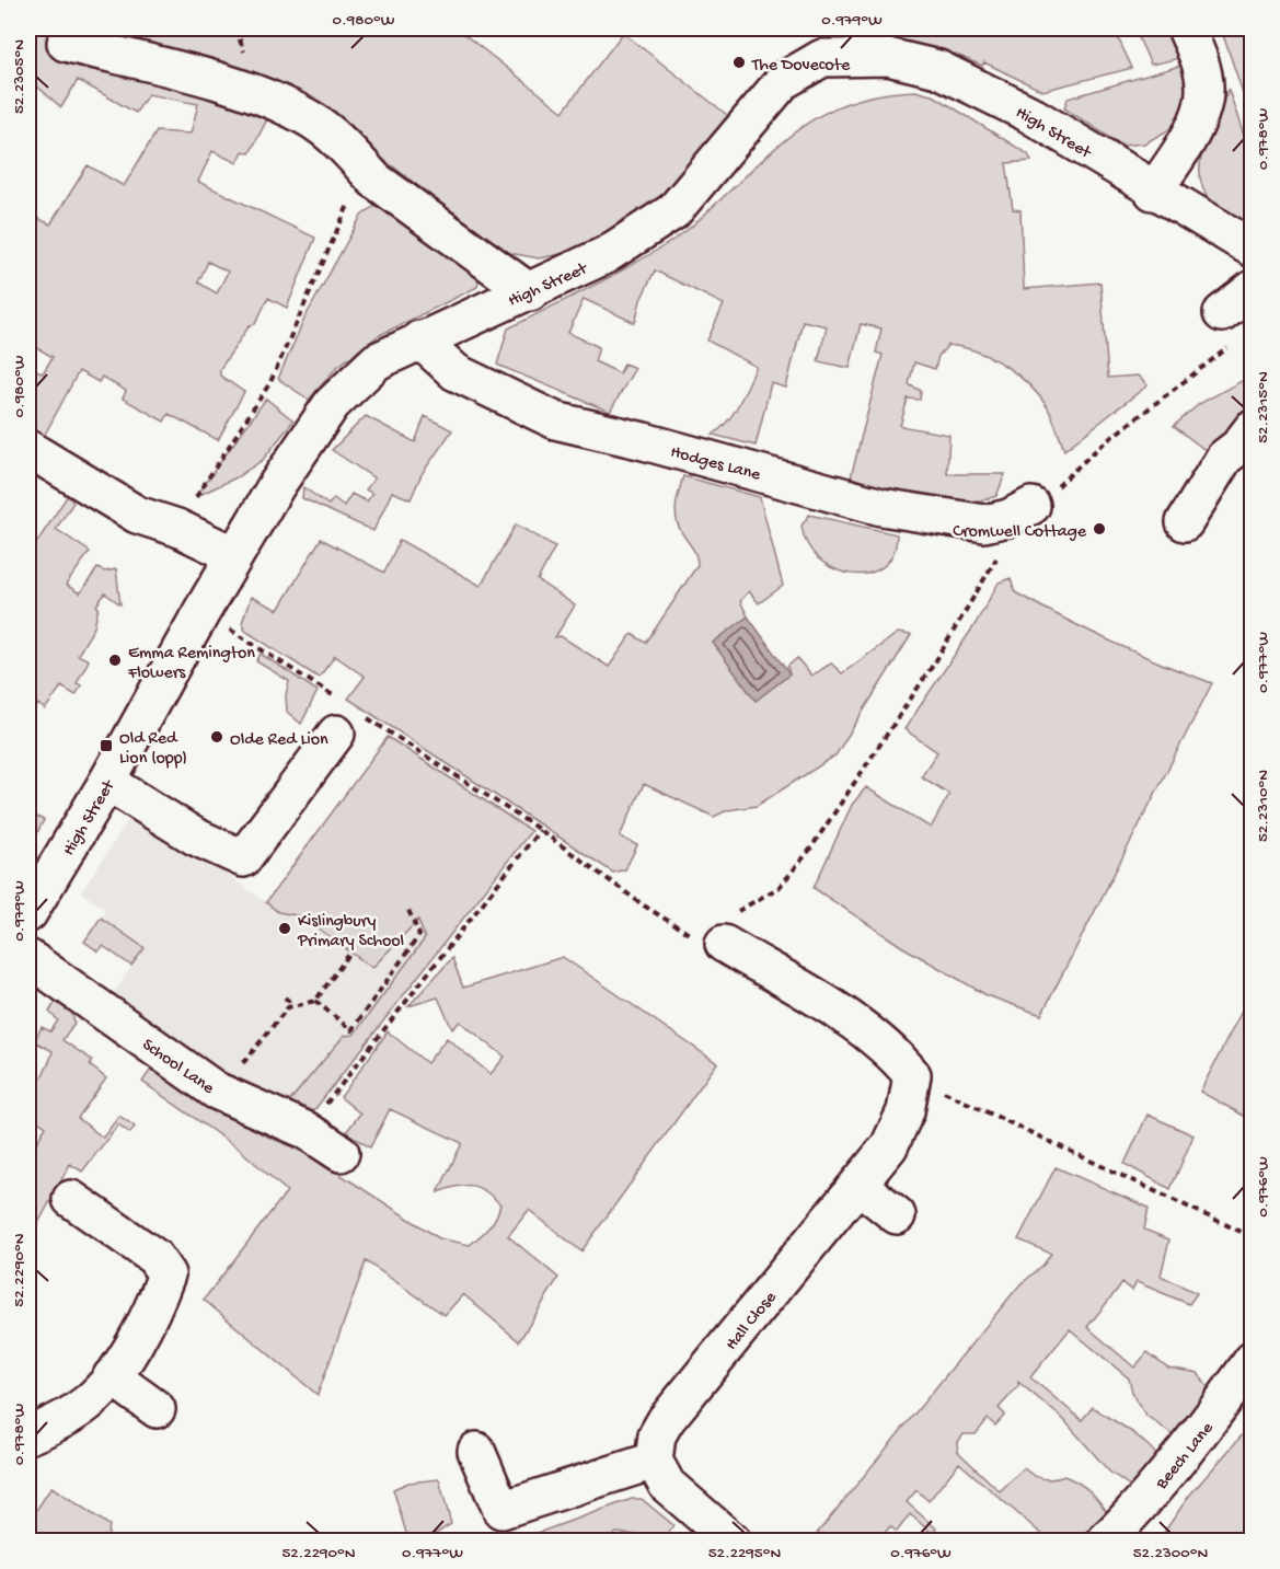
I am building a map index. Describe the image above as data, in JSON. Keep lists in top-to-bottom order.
{
  "streets": {
    "street": [
      "High Street",
      "Hodges Lane",
      "School Lane",
      "Hall Close",
      "Beech Lane"
    ]
  },
  "crossings": [
    ["High Street", "Hodges Lane"]
  ],
  "places": {
    "other": [
      "The Dovecote",
      "Cromwell Cottage",
      "Emma Remington Flowers",
      "Olde Red Lion",
      "Kislingbury Primary School"
    ],
    "transit": ["Old Red Lion (opp)"]
  },
  "coordinates": [
    "0.980°W",
    "0.979°W",
    "52.2305°N",
    "0.978°W",
    "52.2315°N",
    "0.977°W",
    "52.2310°N",
    "0.976°W",
    "52.2290°N",
    "52.2295°N",
    "52.2300°N"
  ]
}
